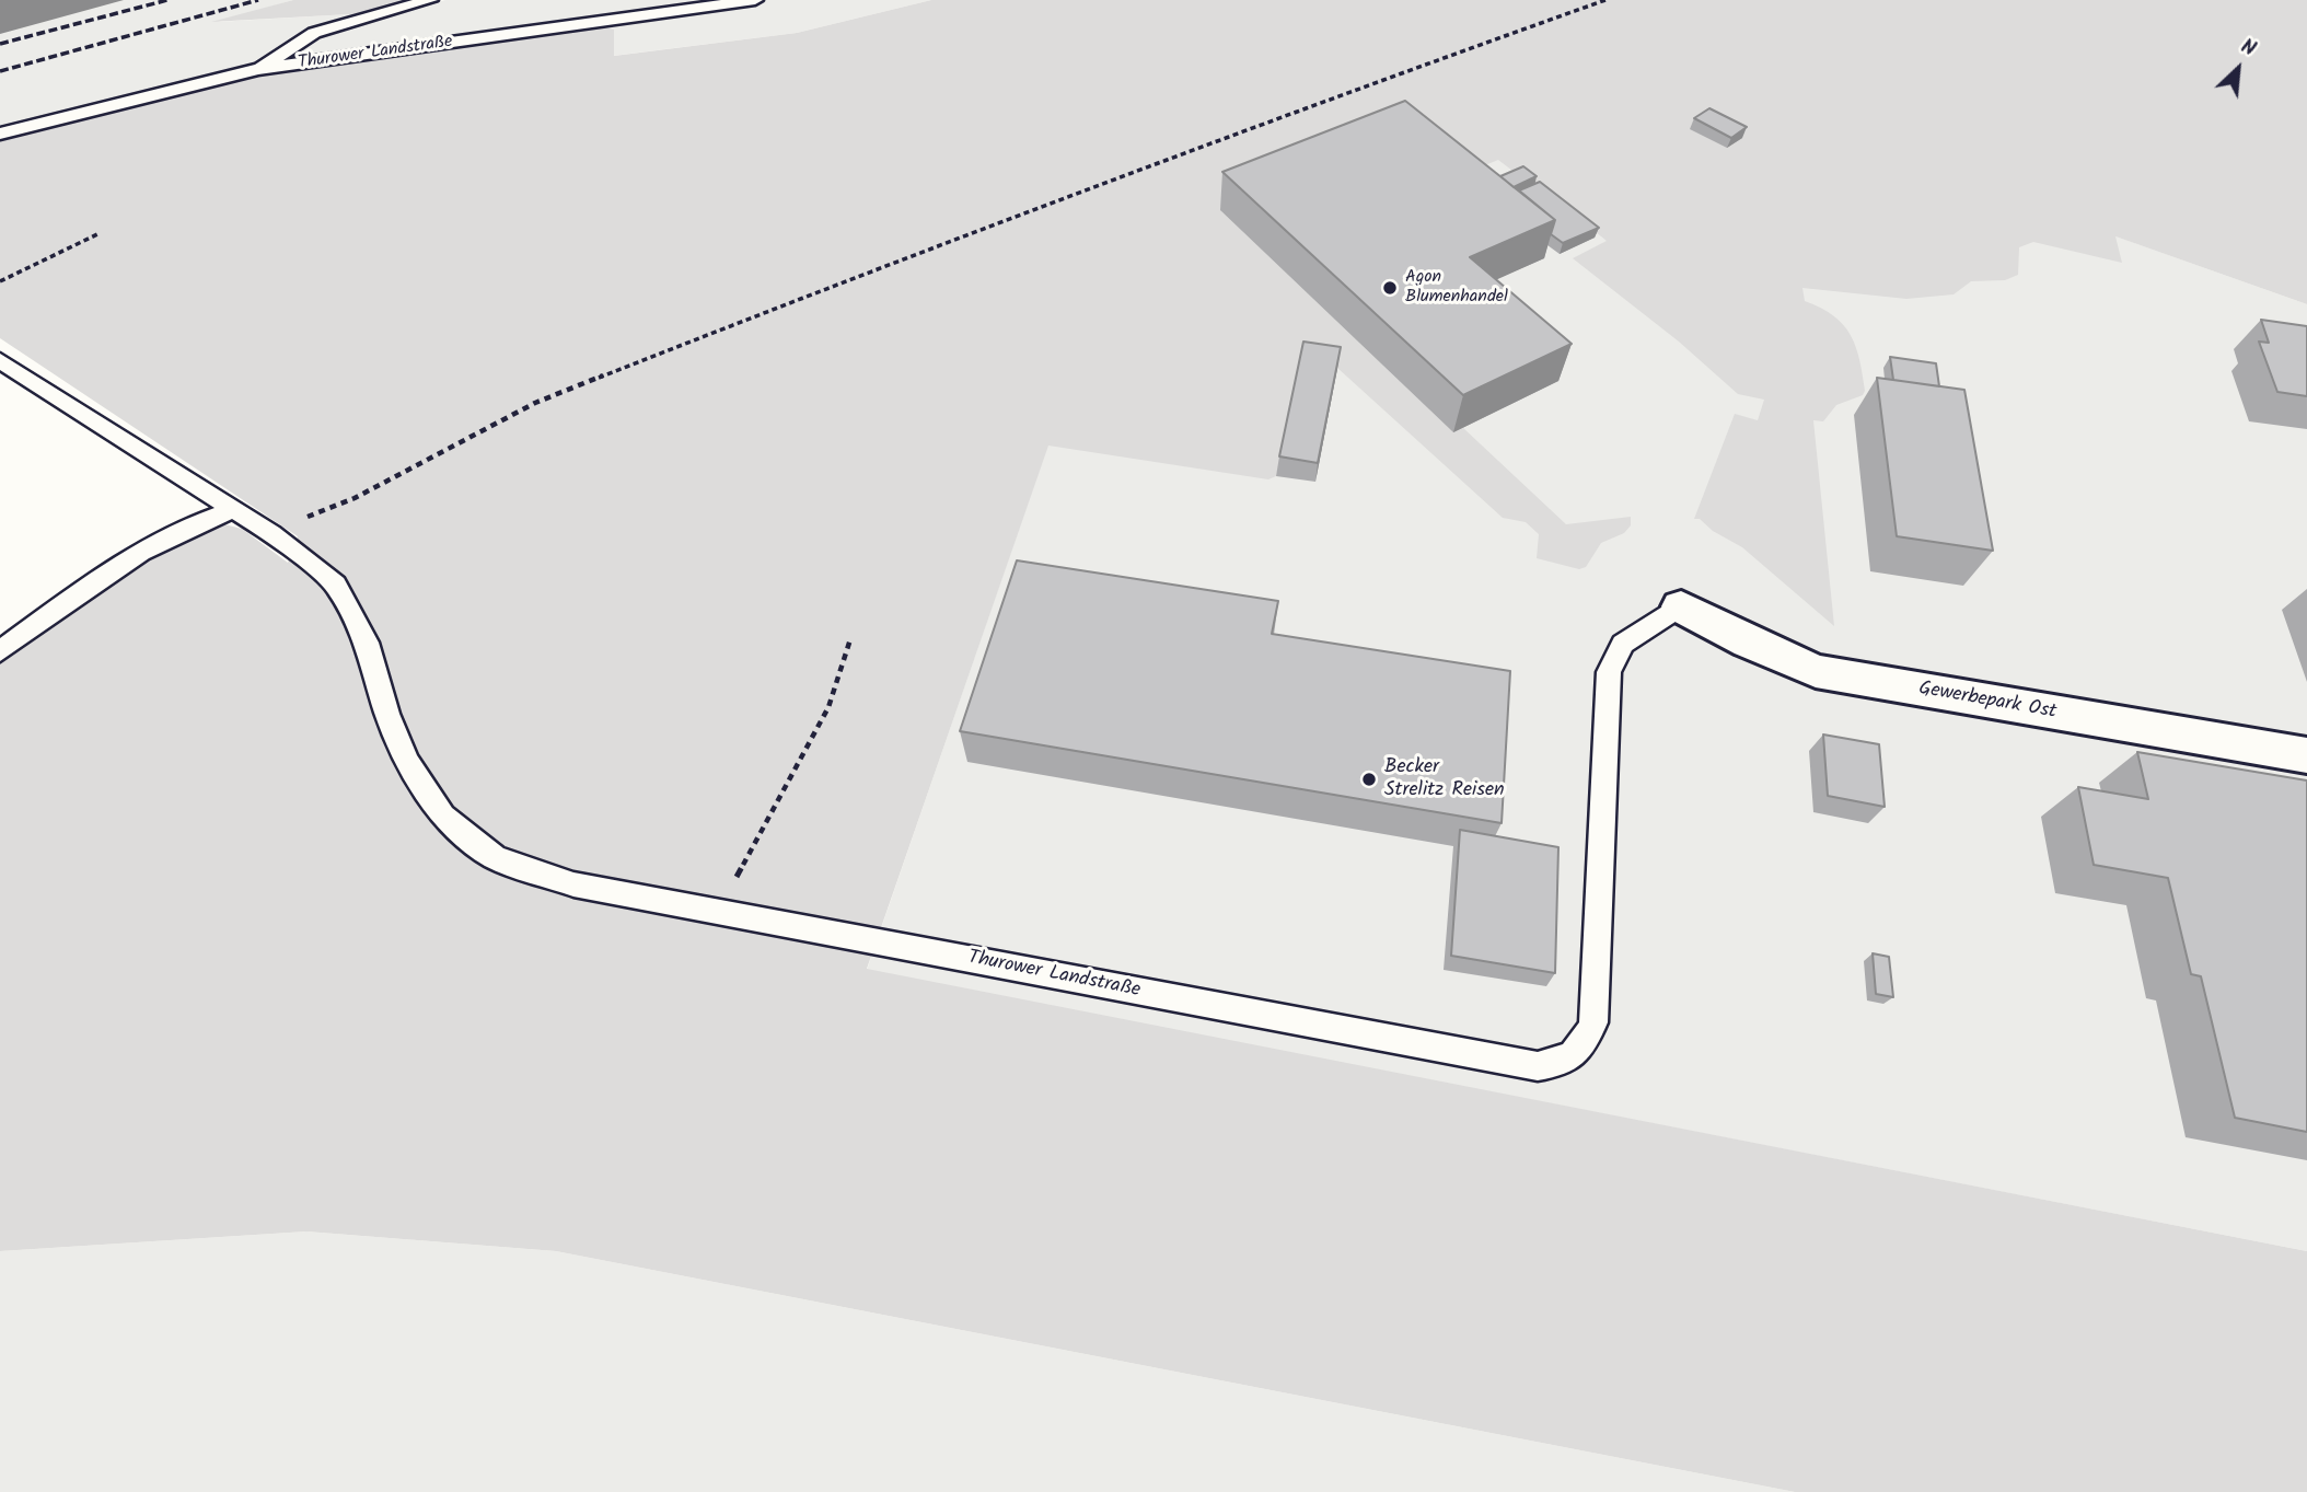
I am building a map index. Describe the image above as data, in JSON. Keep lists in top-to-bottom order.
{
  "streets": {
    "street": ["Gewerbepark Ost"],
    "lane": ["Thurower Landstraße"]
  },
  "crossings": [
    ["Thurower Landstraße", "Gewerbepark Ost"]
  ],
  "places": ["Agon Blumenhandel", "Becker Strelitz Reisen"],
  "north": "top right"
}
